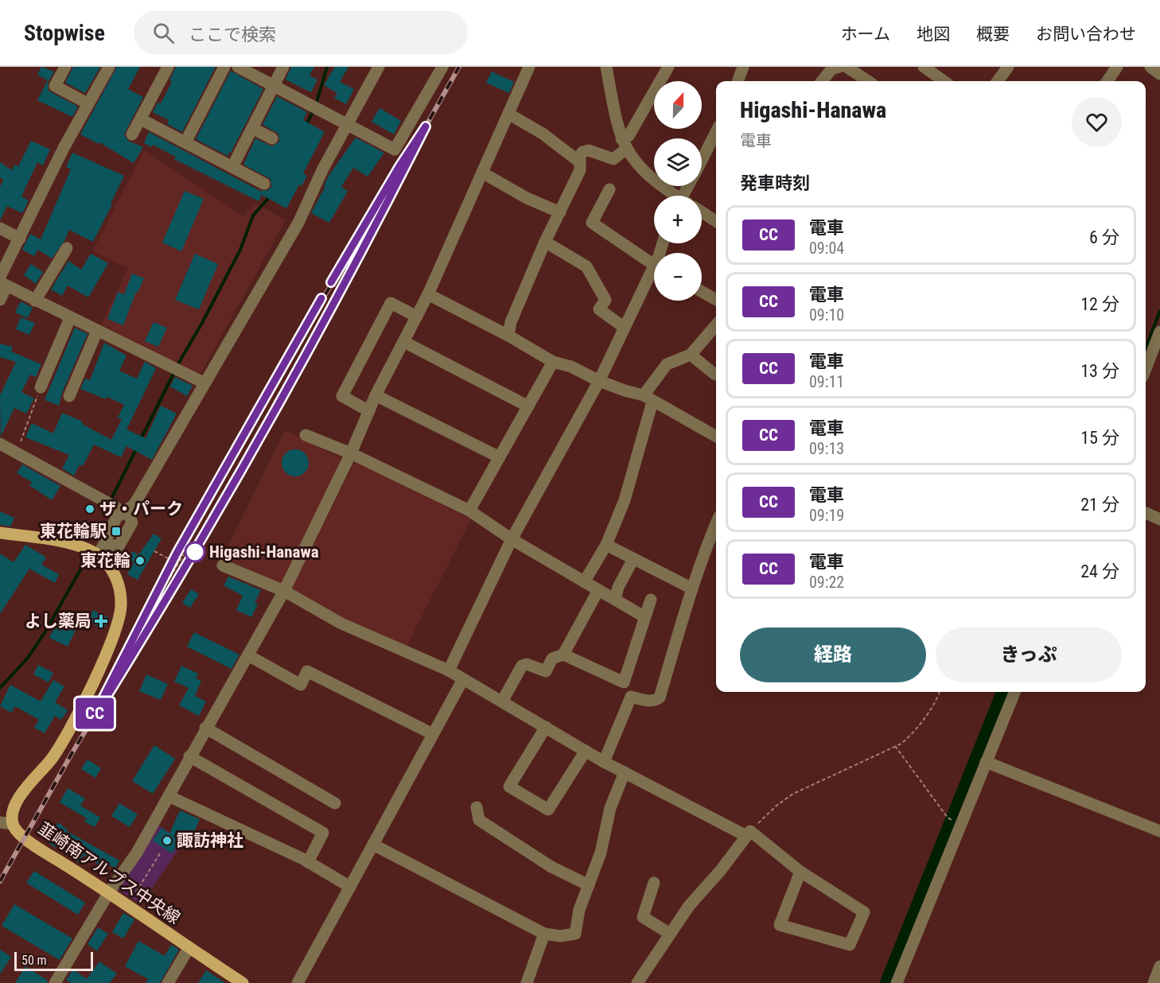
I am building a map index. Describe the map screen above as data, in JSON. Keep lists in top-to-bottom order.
{
  "streets": {
    "main road": ["韮崎南アルプス中央線"]
  },
  "places": {
    "other": [
      "ザ・パーク",
      "Higashi-Hanawa",
      "東花輪",
      "諏訪神社"
    ],
    "transit": ["東花輪駅"],
    "health": ["よし薬局"]
  },
  "scale_bar": "50 m",
  "north": "top",
  "page": {
    "header": "Stopwise",
    "search": "ここで検索",
    "nav": [
      "ホーム",
      "地図",
      "概要",
      "お問い合わせ"
    ],
    "on_map": "CC",
    "map_buttons": ["+", "−"],
    "heading": [
      ["Higashi-Hanawa", "電車"],
      "発車時刻"
    ],
    "list": [
      {
        "mark": "CC",
        "name": "電車",
        "note": "09:04",
        "value": "6 分"
      },
      {
        "mark": "CC",
        "name": "電車",
        "note": "09:10",
        "value": "12 分"
      },
      {
        "mark": "CC",
        "name": "電車",
        "note": "09:11",
        "value": "13 分"
      },
      {
        "mark": "CC",
        "name": "電車",
        "note": "09:13",
        "value": "15 分"
      },
      {
        "mark": "CC",
        "name": "電車",
        "note": "09:19",
        "value": "21 分"
      },
      {
        "mark": "CC",
        "name": "電車",
        "note": "09:22",
        "value": "24 分"
      }
    ],
    "buttons": ["経路", "きっぷ"],
    "scale": "50 m"
  }
}
